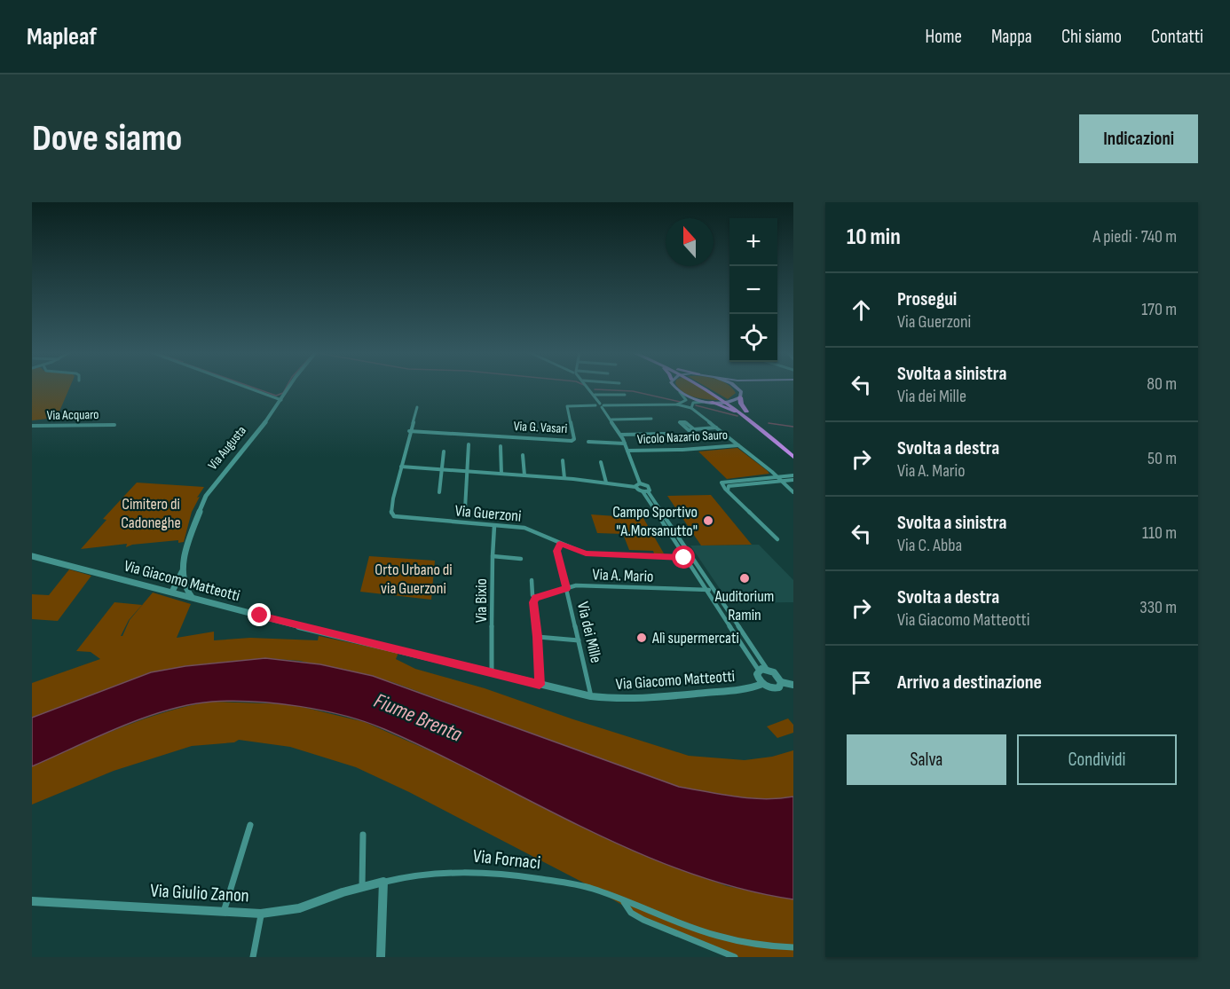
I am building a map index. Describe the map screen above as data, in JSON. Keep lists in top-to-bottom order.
{
  "streets": {
    "street": [
      "Via Acquaro",
      "Via G. Vasari",
      "Vicolo Nazario Sauro",
      "Via Augusta",
      "Via Guerzoni",
      "Via A. Mario",
      "Via Giacomo Matteotti",
      "Via Bixio",
      "Via dei Mille",
      "Via Fornaci",
      "Via Giulio Zanon"
    ]
  },
  "crossings": [
    ["Via Augusta", "Via Giacomo Matteotti"],
    ["Via Guerzoni", "Via dei Mille"],
    ["Via A. Mario", "Via dei Mille"],
    ["Via Giacomo Matteotti", "Via Bixio"],
    ["Via Giacomo Matteotti", "Via dei Mille"],
    ["Via Fornaci", "Via Giulio Zanon"]
  ],
  "water": ["Fiume Brenta"],
  "parks": ["Cimitero di Cadoneghe", "Orto Urbano di via Guerzoni"],
  "places": ["Campo Sportivo \"A.Morsanutto\"", "Auditorium Ramin", "Alì supermercati"],
  "north": "top",
  "page": {
    "header": "Mapleaf",
    "nav": [
      "Home",
      "Mappa",
      "Chi siamo",
      "Contatti"
    ],
    "buttons": [
      "Indicazioni",
      ["Salva", "Condividi"]
    ],
    "title": "Dove siamo",
    "heading": ["10 min", "A piedi · 740 m"],
    "map_buttons": ["+", "−"],
    "list": [
      ["Prosegui", "Via Guerzoni", "170 m"],
      ["Svolta a sinistra", "Via dei Mille", "80 m"],
      ["Svolta a destra", "Via A. Mario", "50 m"],
      ["Svolta a sinistra", "Via C. Abba", "110 m"],
      ["Svolta a destra", "Via Giacomo Matteotti", "330 m"],
      "Arrivo a destinazione"
    ]
  }
}
